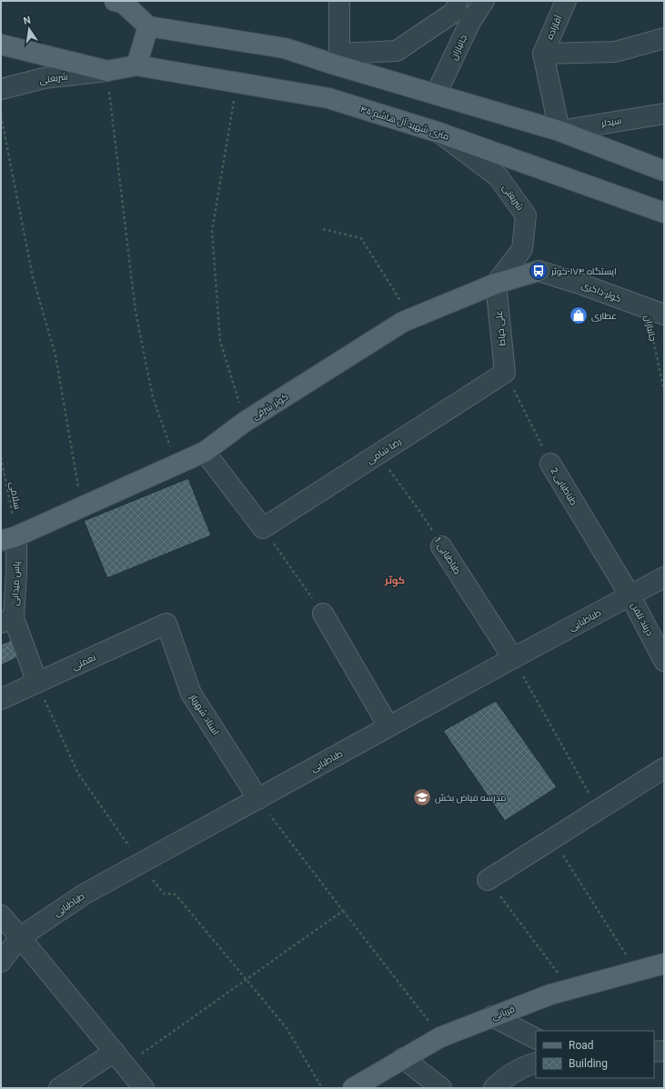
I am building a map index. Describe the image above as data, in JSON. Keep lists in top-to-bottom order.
{
  "streets": {
    "main road": ["۴۵ متری شهید آل هاشم", "کوثر شرقی", "قربانی"],
    "street": [
      "آقازاده",
      "جانبازان",
      "شریعتی",
      "سیدلر",
      "کوثر-ذاکری",
      "علی خیاط",
      "رضا شامی",
      "طباطبایی 2",
      "طباطبایی 1",
      "پاس میدانی",
      "دربند تلفن",
      "طباطبایی",
      "نعمتی",
      "استاد شهریار"
    ],
    "path": ["سلامی"]
  },
  "crossings": [
    ["جانبازان", "کوثر-ذاکری"],
    ["شریعتی", "۴۵ متری شهید آل هاشم"],
    ["شریعتی", "علی خیاط"],
    ["شریعتی", "کوثر شرقی"],
    ["کوثر-ذاکری", "کوثر شرقی"],
    ["علی خیاط", "کوثر شرقی"],
    ["علی خیاط", "رضا شامی"],
    ["علی خیاط", "طباطبایی 2"],
    ["کوثر شرقی", "سلامی"],
    ["کوثر شرقی", "پاس میدانی"],
    ["رضا شامی", "طباطبایی 2"],
    ["رضا شامی", "طباطبایی 1"],
    ["طباطبایی 2", "دربند تلفن"],
    ["طباطبایی 2", "طباطبایی"],
    ["سلامی", "پاس میدانی"],
    ["طباطبایی 1", "طباطبایی"],
    ["دربند تلفن", "طباطبایی"],
    ["طباطبایی", "استاد شهریار"],
    ["نعمتی", "استاد شهریار"]
  ],
  "districts": ["کوثر"],
  "places": {
    "bus stop": ["ایستگاه ۱۷۴-کوثر"],
    "shop": ["عطاری"],
    "school or university": ["مدرسه فیاض بخش"]
  },
  "legend": ["Road", "Building"],
  "north": "top"
}
